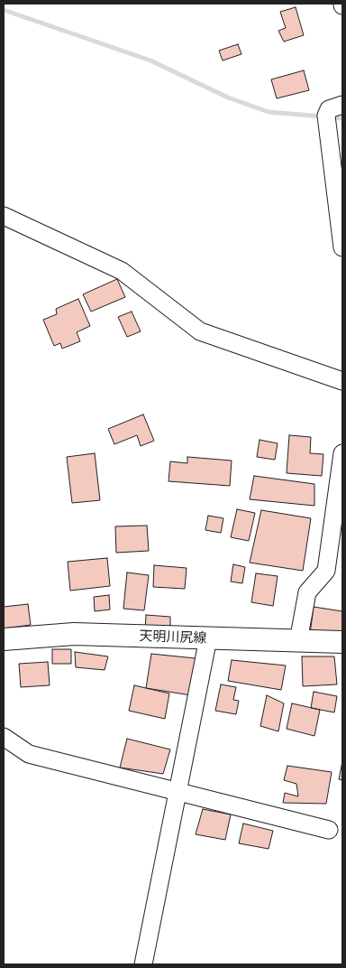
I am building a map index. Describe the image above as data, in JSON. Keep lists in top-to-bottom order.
{
  "streets": {
    "main road": ["天明川尻線"]
  }
}
